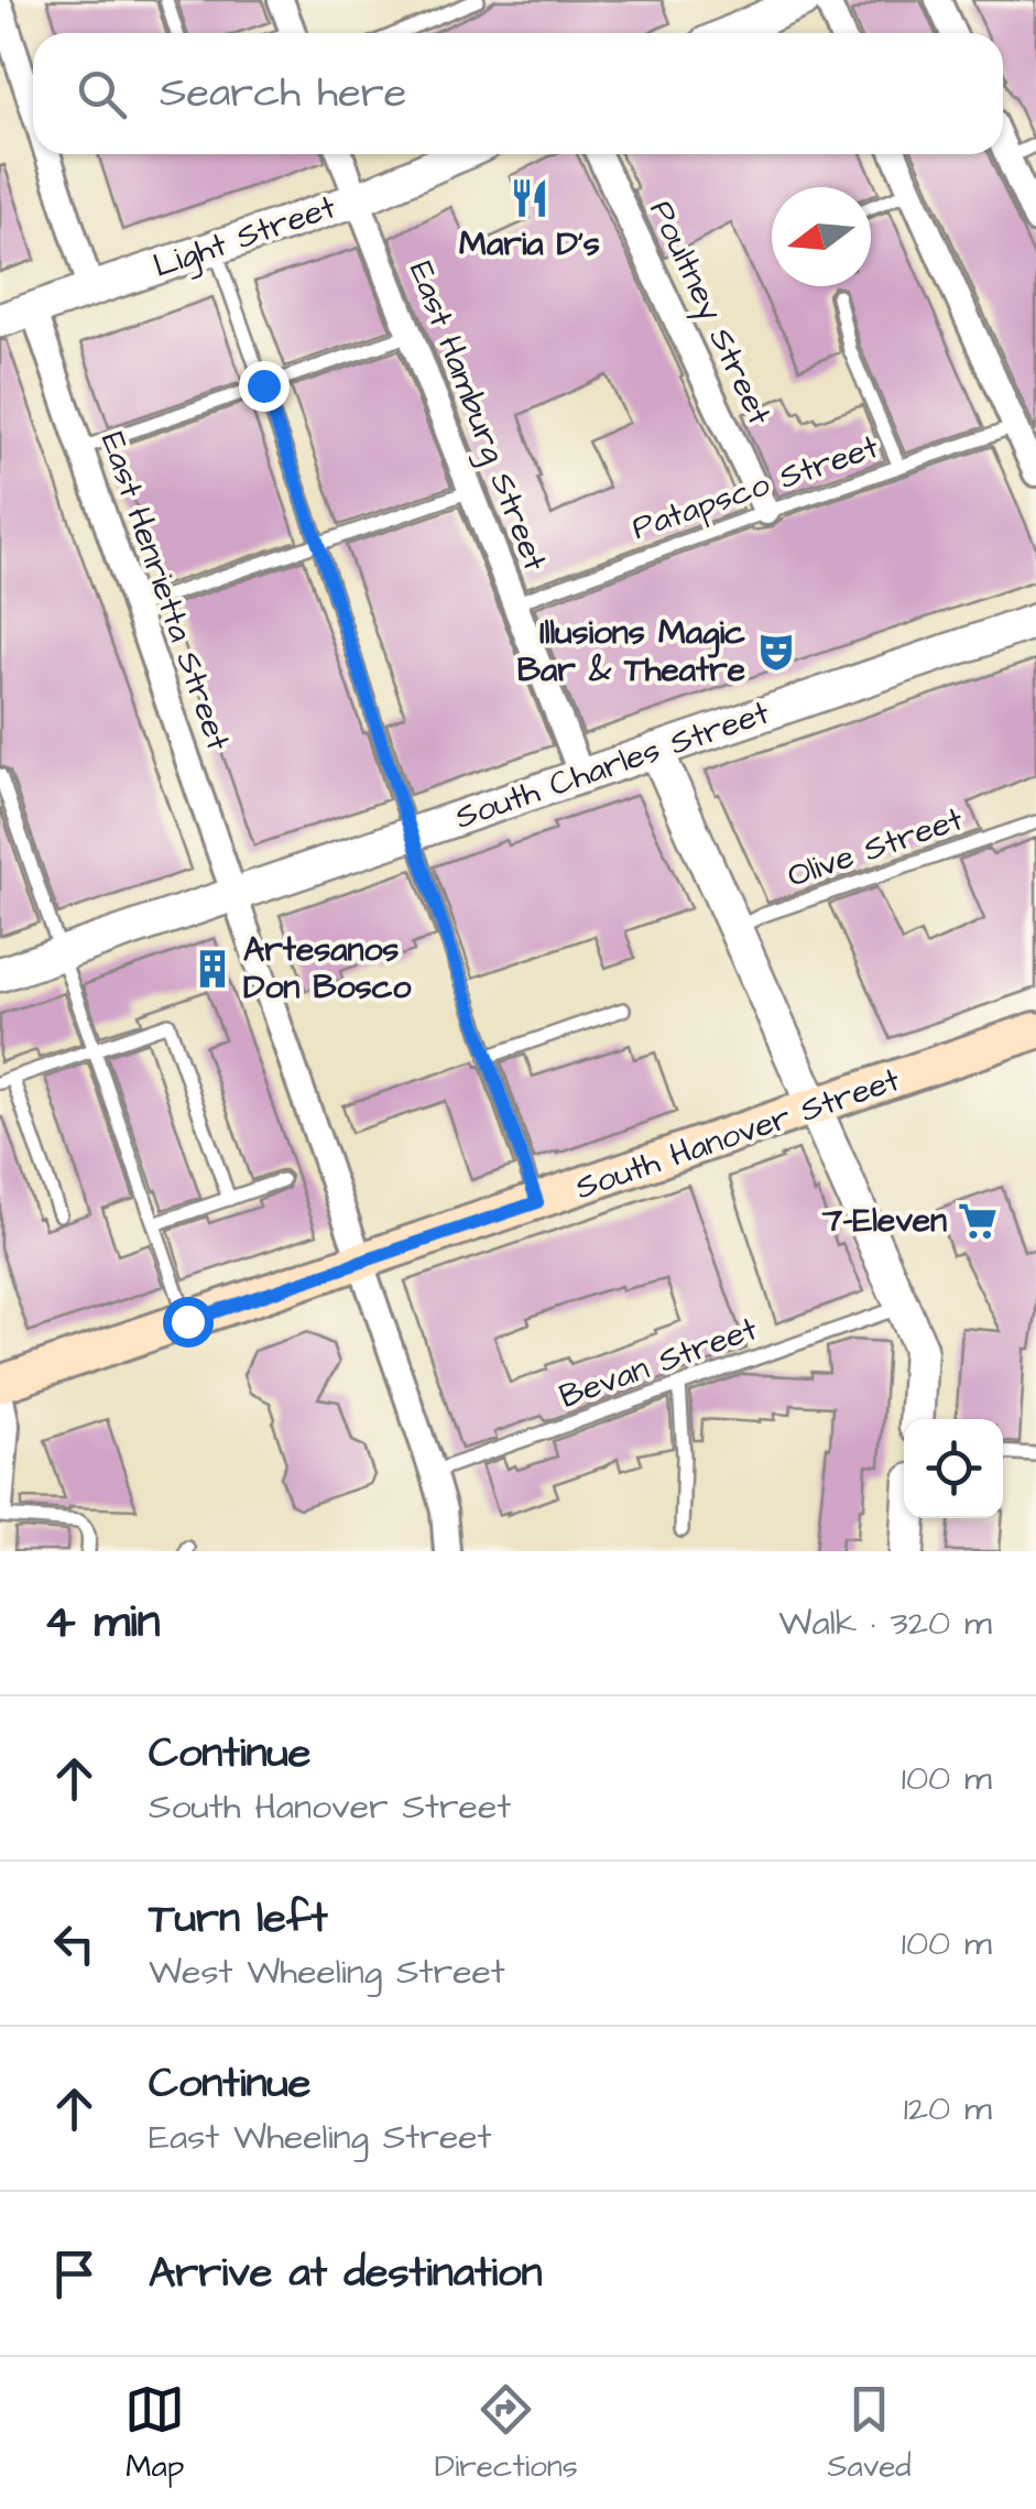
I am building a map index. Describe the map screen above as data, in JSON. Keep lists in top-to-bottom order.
{
  "streets": {
    "main road": ["South Hanover Street"],
    "street": [
      "Light Street",
      "Poultney Street",
      "East Hamburg Street",
      "East Henrietta Street",
      "South Charles Street"
    ],
    "lane": ["Patapsco Street", "Olive Street", "Bevan Street"]
  },
  "crossings": [
    ["Light Street", "East Hamburg Street"],
    ["Light Street", "East Henrietta Street"],
    ["Poultney Street", "Patapsco Street"],
    ["East Hamburg Street", "Patapsco Street"],
    ["East Hamburg Street", "South Charles Street"],
    ["East Henrietta Street", "South Charles Street"],
    ["East Henrietta Street", "South Hanover Street"],
    ["East Henrietta Street", "Bevan Street"]
  ],
  "places": {
    "restaurant": ["Maria D's"],
    "theatre": ["Illusions Magic Bar & Theatre"],
    "building": ["Artesanos Don Bosco"],
    "supermarket": ["7-Eleven"]
  },
  "north": "left",
  "page": {
    "search": "Search here",
    "heading": ["4 min", "Walk · 320 m"],
    "list": [
      ["Continue", "South Hanover Street", "100 m"],
      ["Turn left", "West Wheeling Street", "100 m"],
      ["Continue", "East Wheeling Street", "120 m"],
      "Arrive at destination"
    ],
    "nav": ["Map", "Directions", "Saved"]
  }
}
